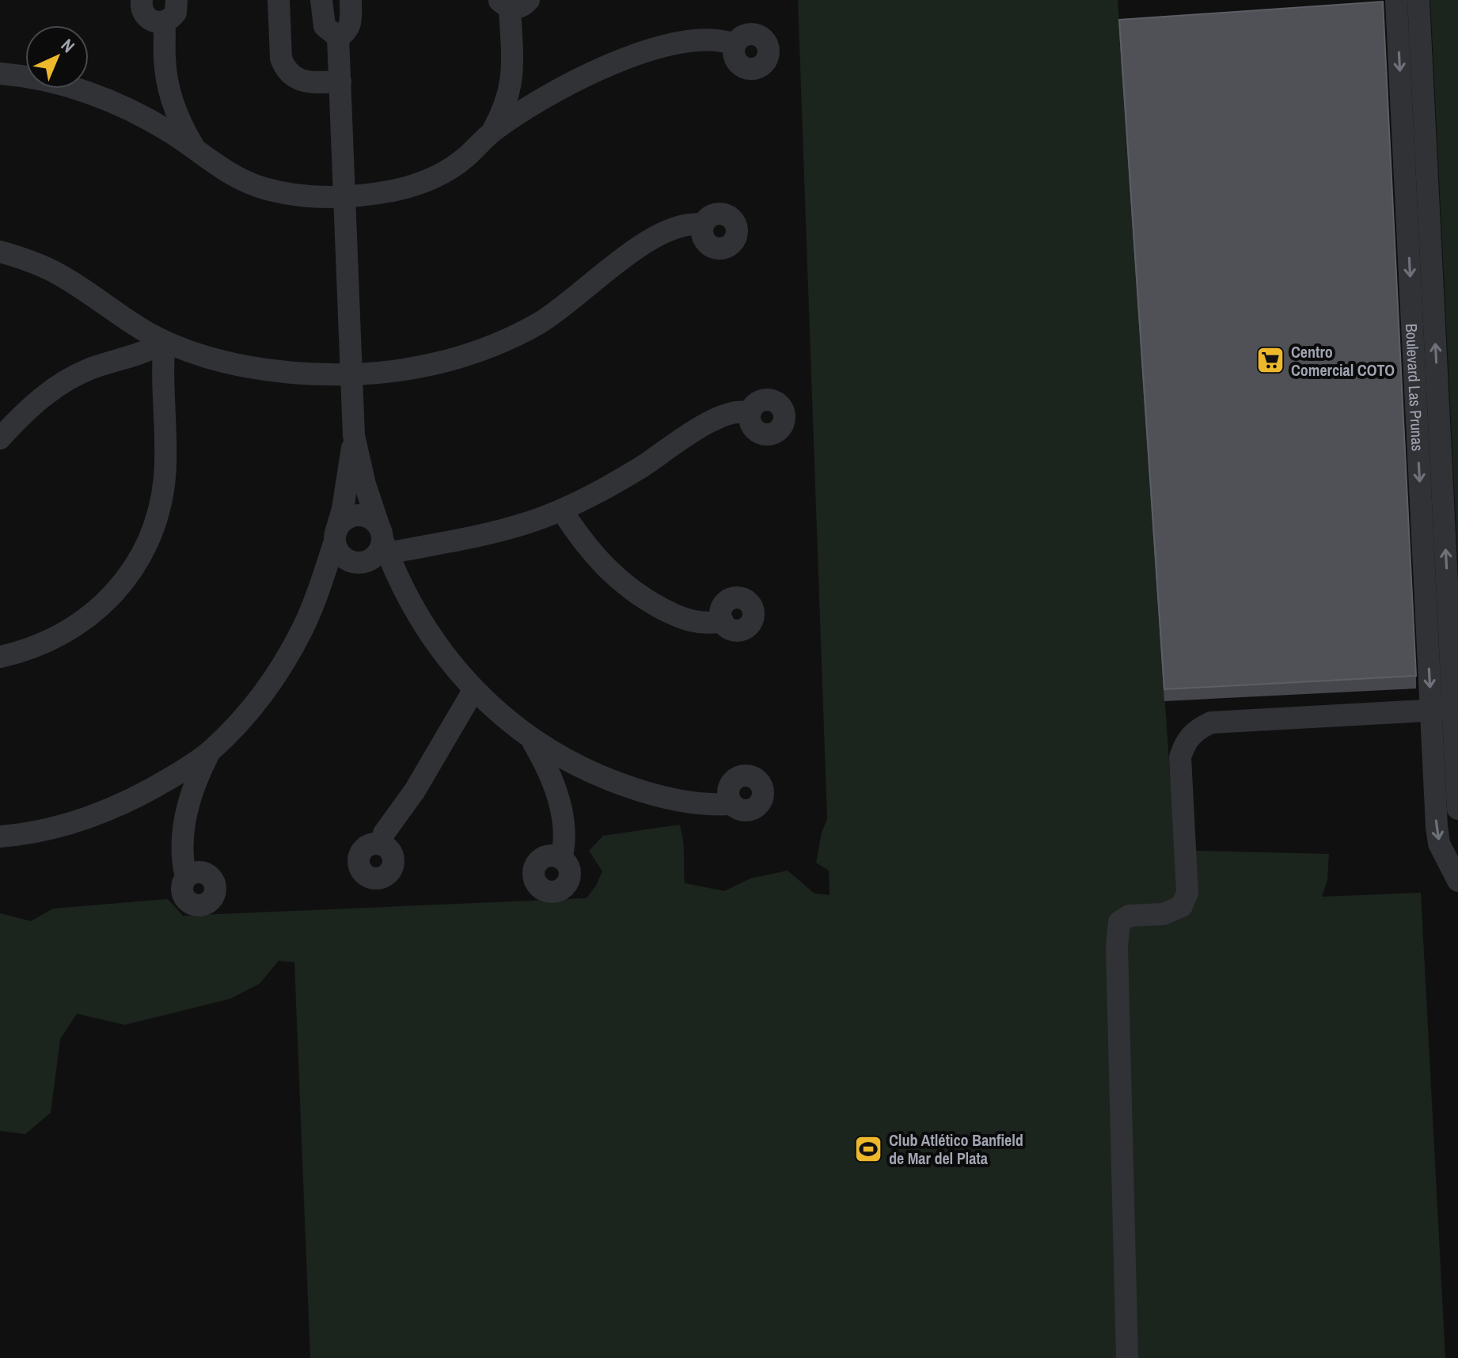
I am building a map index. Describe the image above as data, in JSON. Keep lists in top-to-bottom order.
{
  "streets": {
    "street": ["Boulevard Las Prunas"]
  },
  "places": {
    "supermarket": ["Centro Comercial COTO"],
    "sports": ["Club Atlético Banfield de Mar del Plata"]
  },
  "north": "top right"
}
